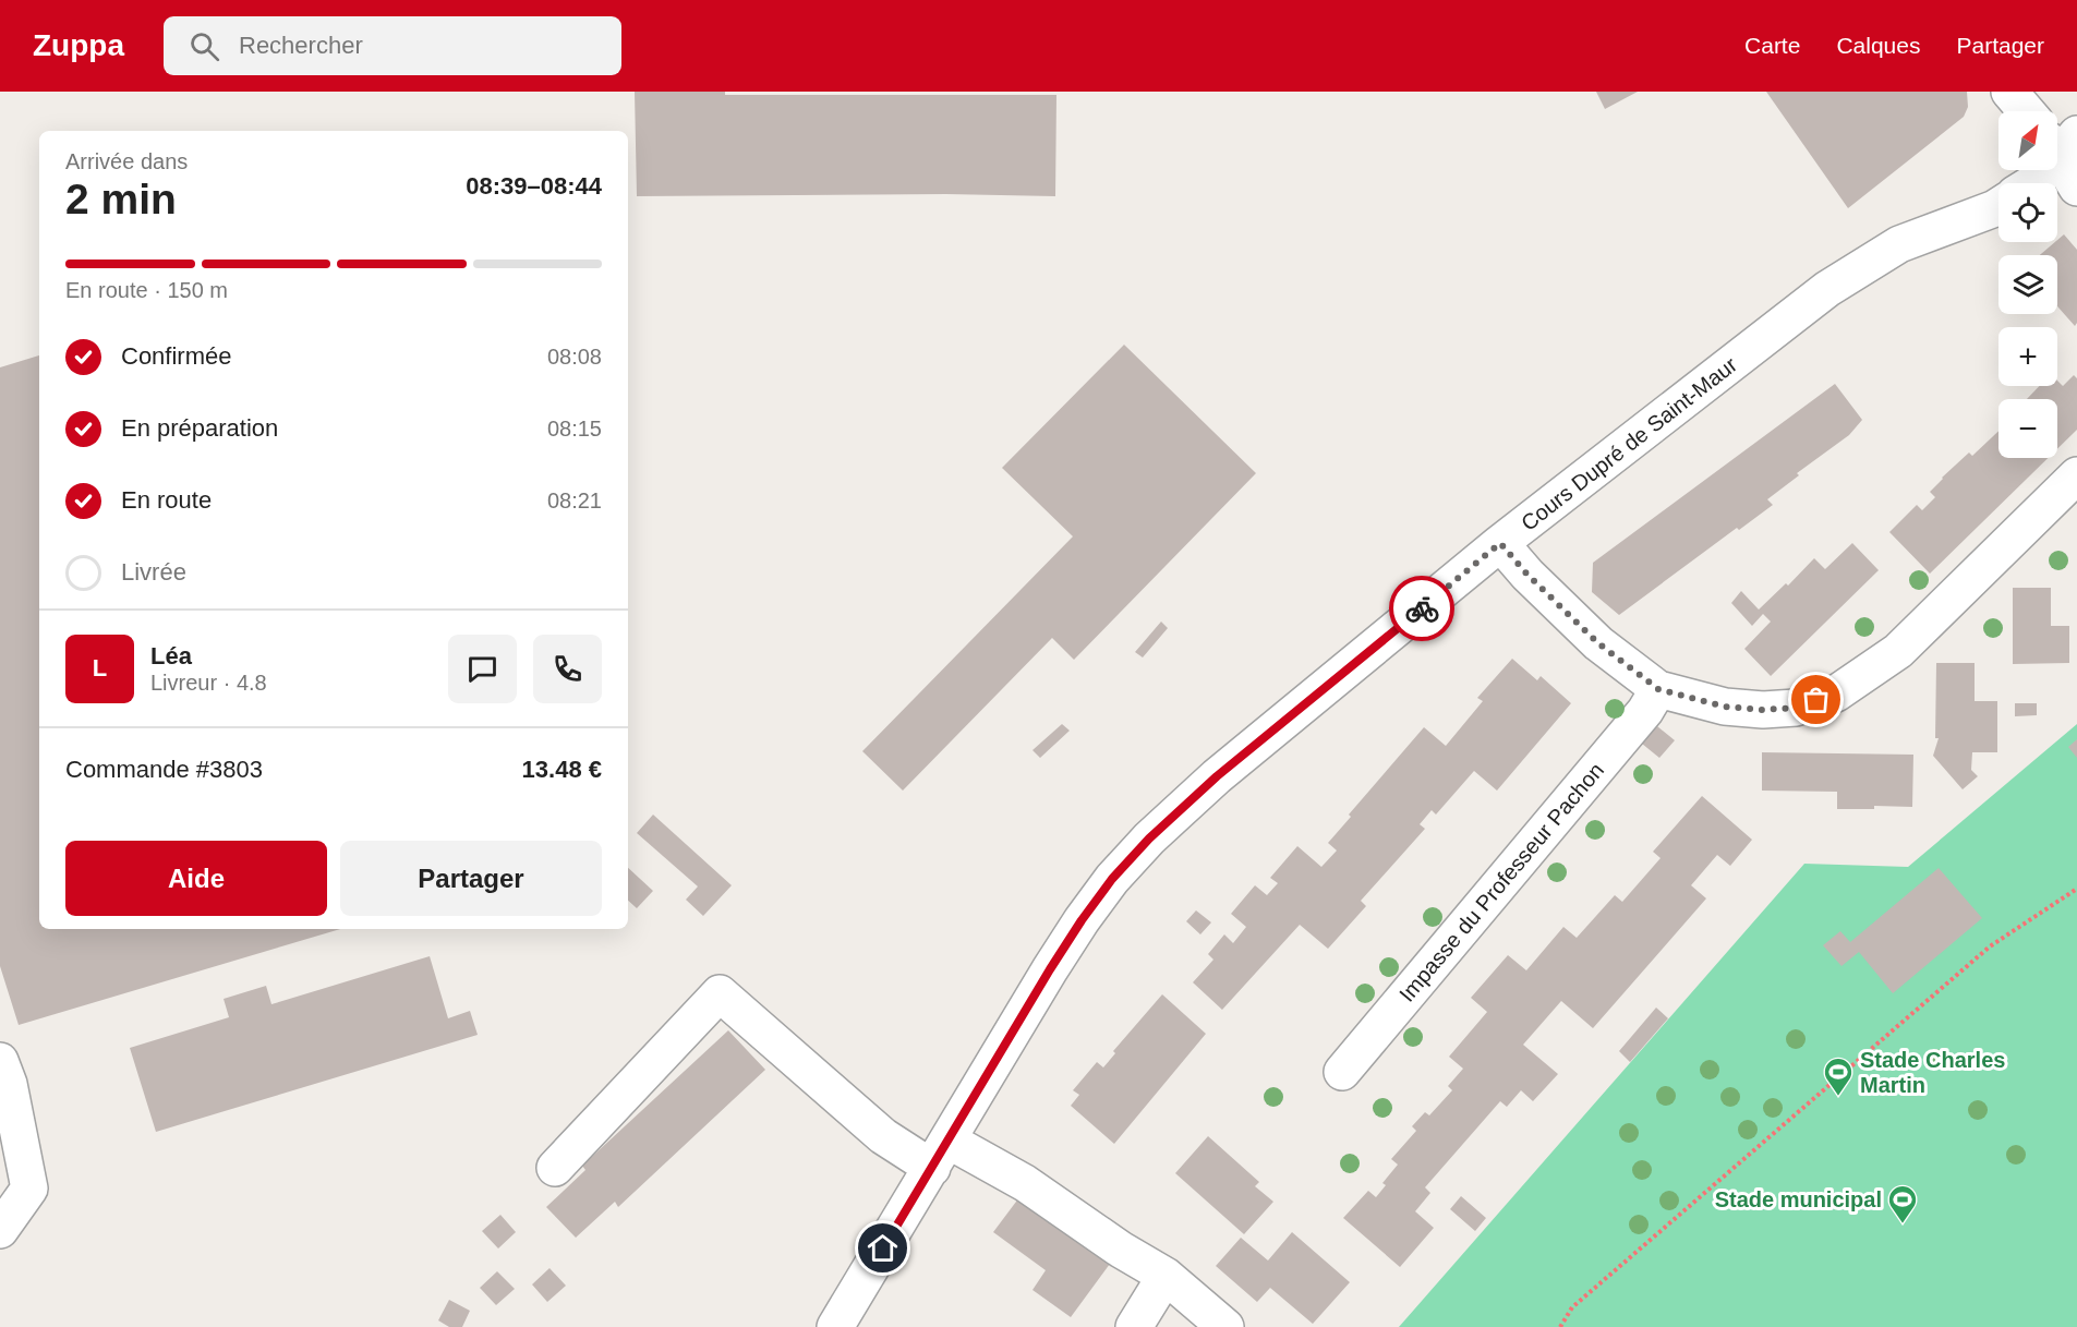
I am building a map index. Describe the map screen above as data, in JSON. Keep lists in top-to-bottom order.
{
  "streets": {
    "street": ["Cours Dupré de Saint-Maur", "Impasse du Professeur Pachon"]
  },
  "places": {
    "sports": ["Stade Charles Martin", "Stade municipal"]
  },
  "north": "top right",
  "page": {
    "header": "Zuppa",
    "search": "Rechercher",
    "nav": ["Carte", "Calques", "Partager"],
    "map_buttons": ["+", "−"],
    "heading": ["2 min", "Arrivée dans", "08:39–08:44"],
    "panel": [
      "Léa",
      "Livreur · 4.8",
      "Commande #3803",
      "13.48 €"
    ],
    "bar": "En route · 150 m",
    "list": [
      ["Confirmée", "08:08"],
      ["En préparation", "08:15"],
      ["En route", "08:21"],
      "Livrée"
    ],
    "round": "L",
    "buttons": ["Aide", "Partager"]
  }
}
